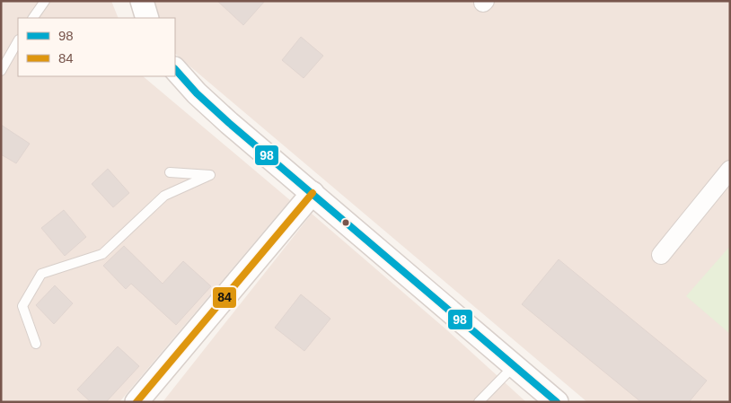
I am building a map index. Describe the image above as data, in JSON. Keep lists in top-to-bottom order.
{
  "lines": ["transit line 98", "transit line 84"],
  "legend": ["98", "84"]
}
